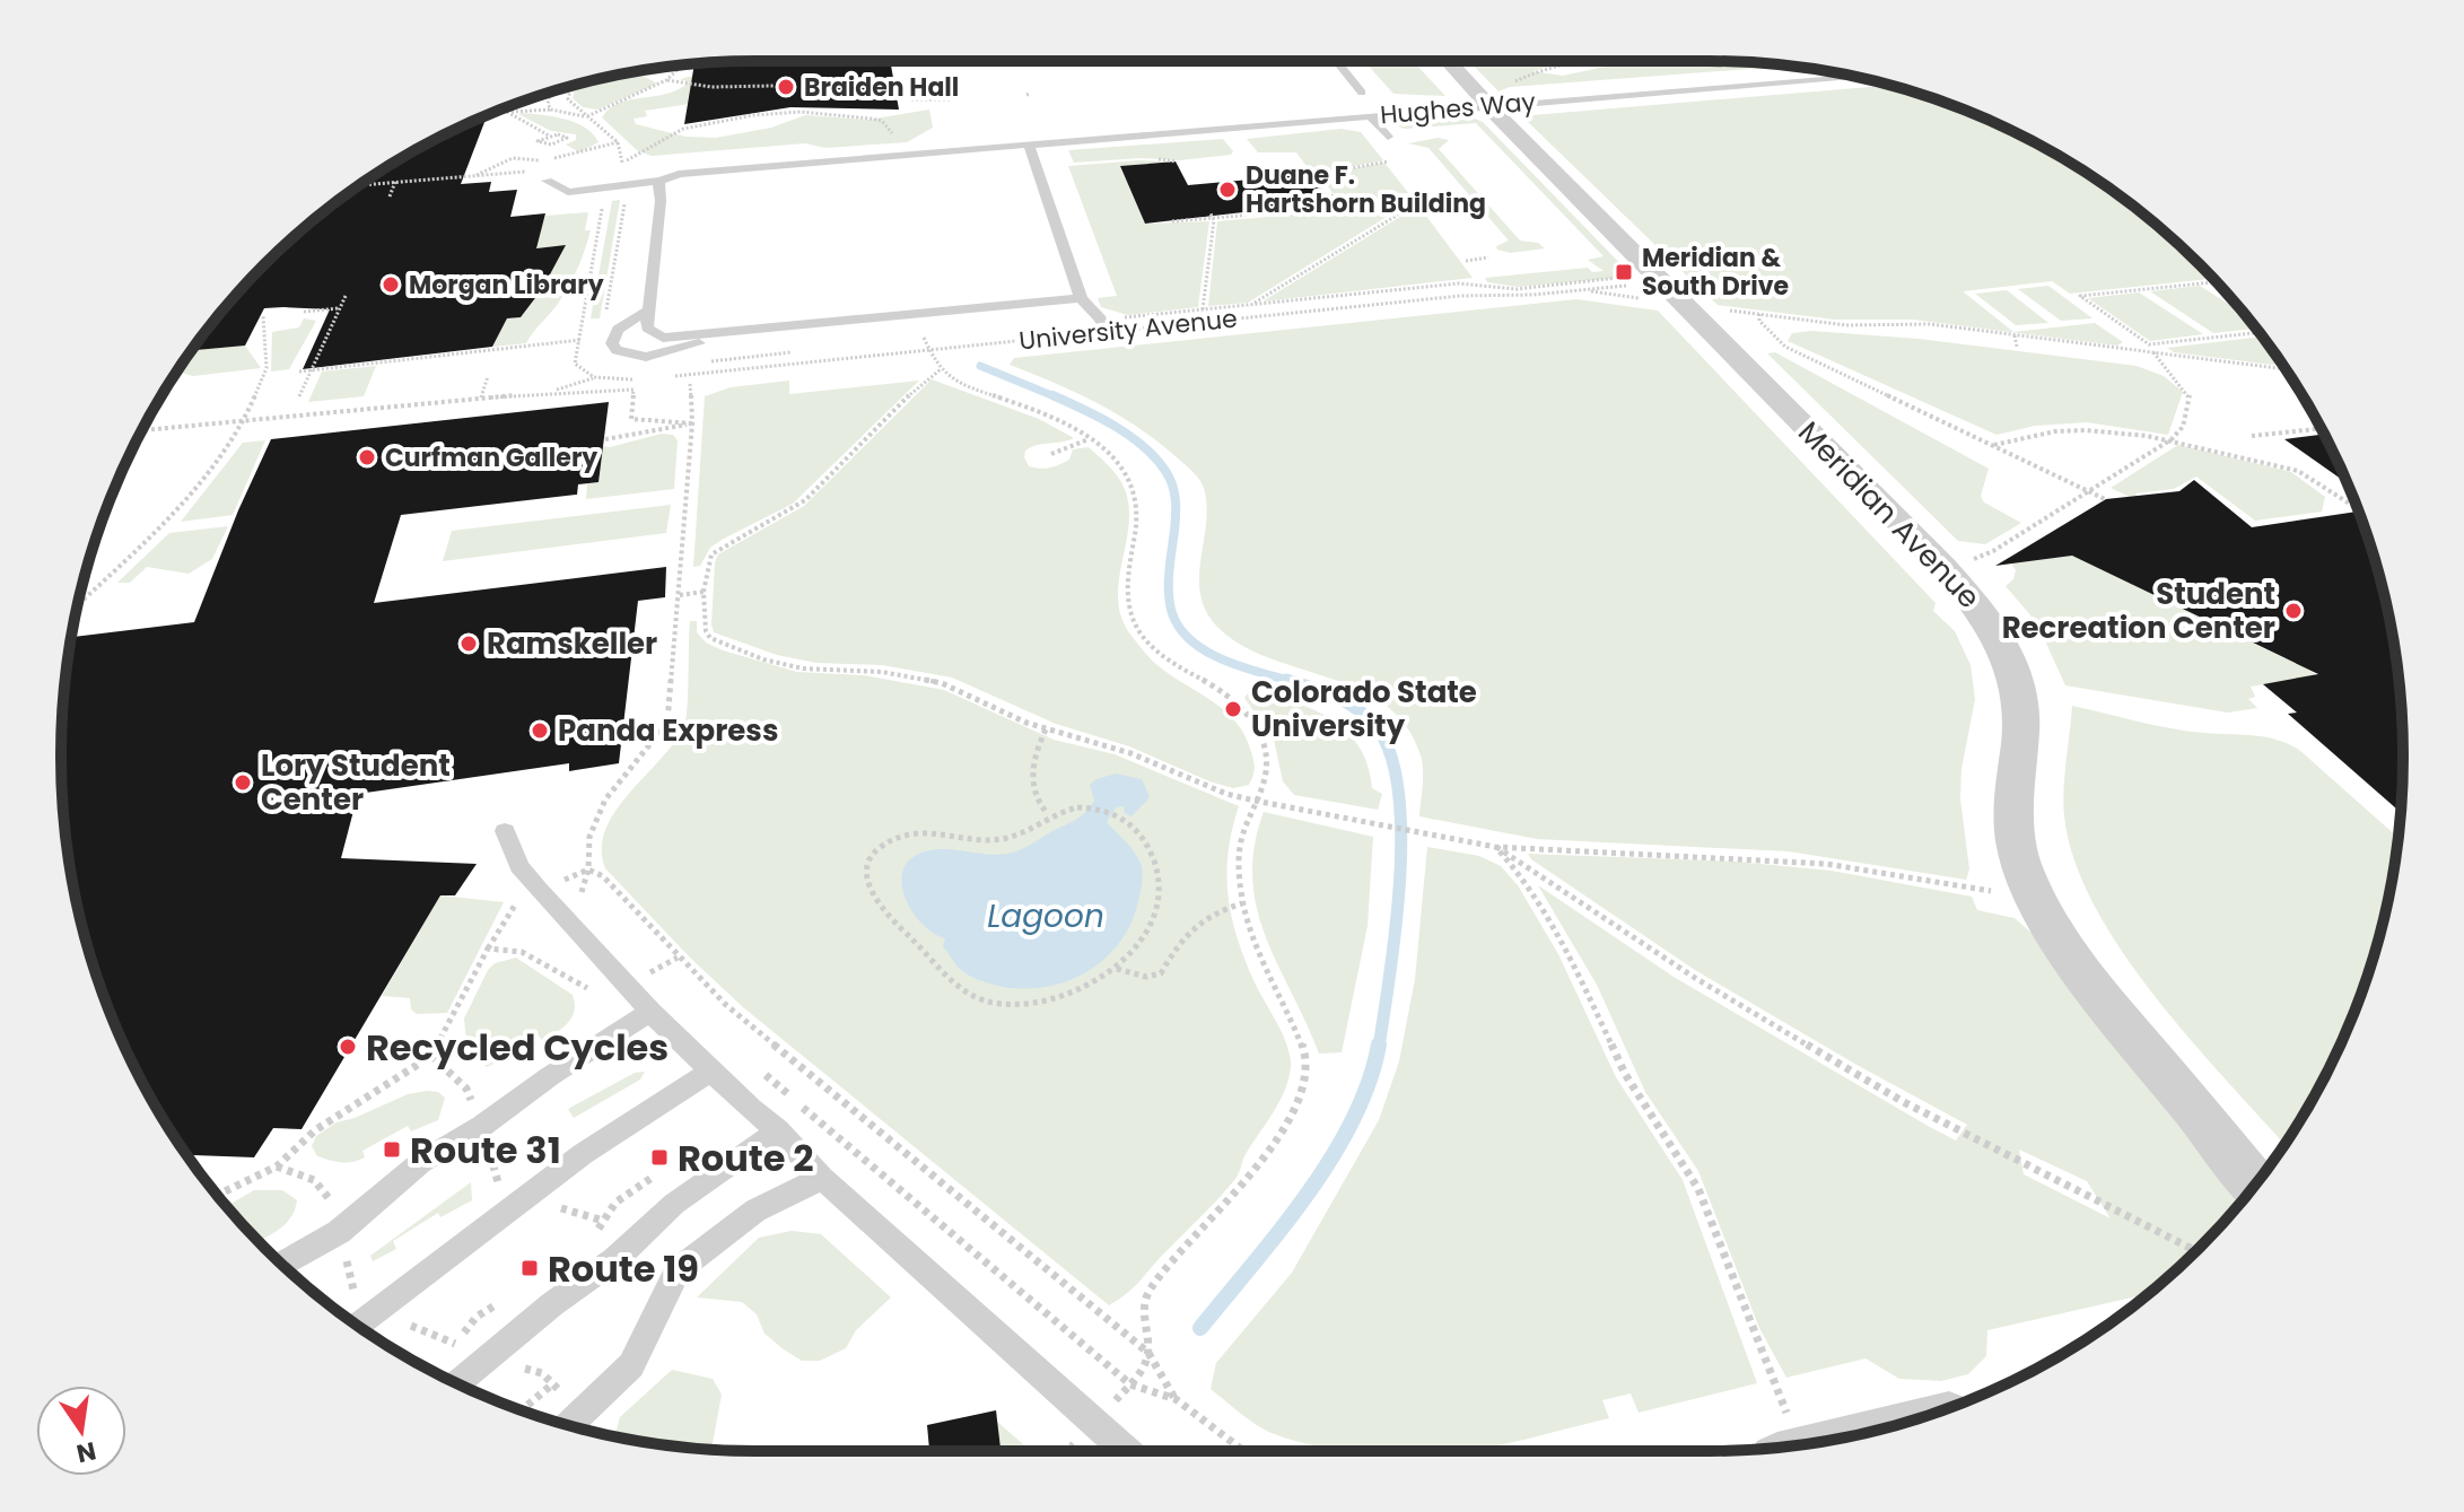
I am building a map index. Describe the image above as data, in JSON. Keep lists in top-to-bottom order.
{
  "streets": {
    "street": ["Meridian Avenue"],
    "lane": ["Hughes Way"],
    "path": ["University Avenue"]
  },
  "crossings": [
    ["Hughes Way", "Meridian Avenue"],
    ["University Avenue", "Meridian Avenue"]
  ],
  "water": ["Lagoon"],
  "places": {
    "other": [
      "Braiden Hall",
      "Duane F. Hartshorn Building",
      "Morgan Library",
      "Curfman Gallery",
      "Student Recreation Center",
      "Ramskeller",
      "Colorado State University",
      "Panda Express",
      "Lory Student Center",
      "Recycled Cycles"
    ],
    "transit": [
      "Meridian & South Drive",
      "Route 31",
      "Route 2",
      "Route 19"
    ]
  },
  "north": "bottom"
}
